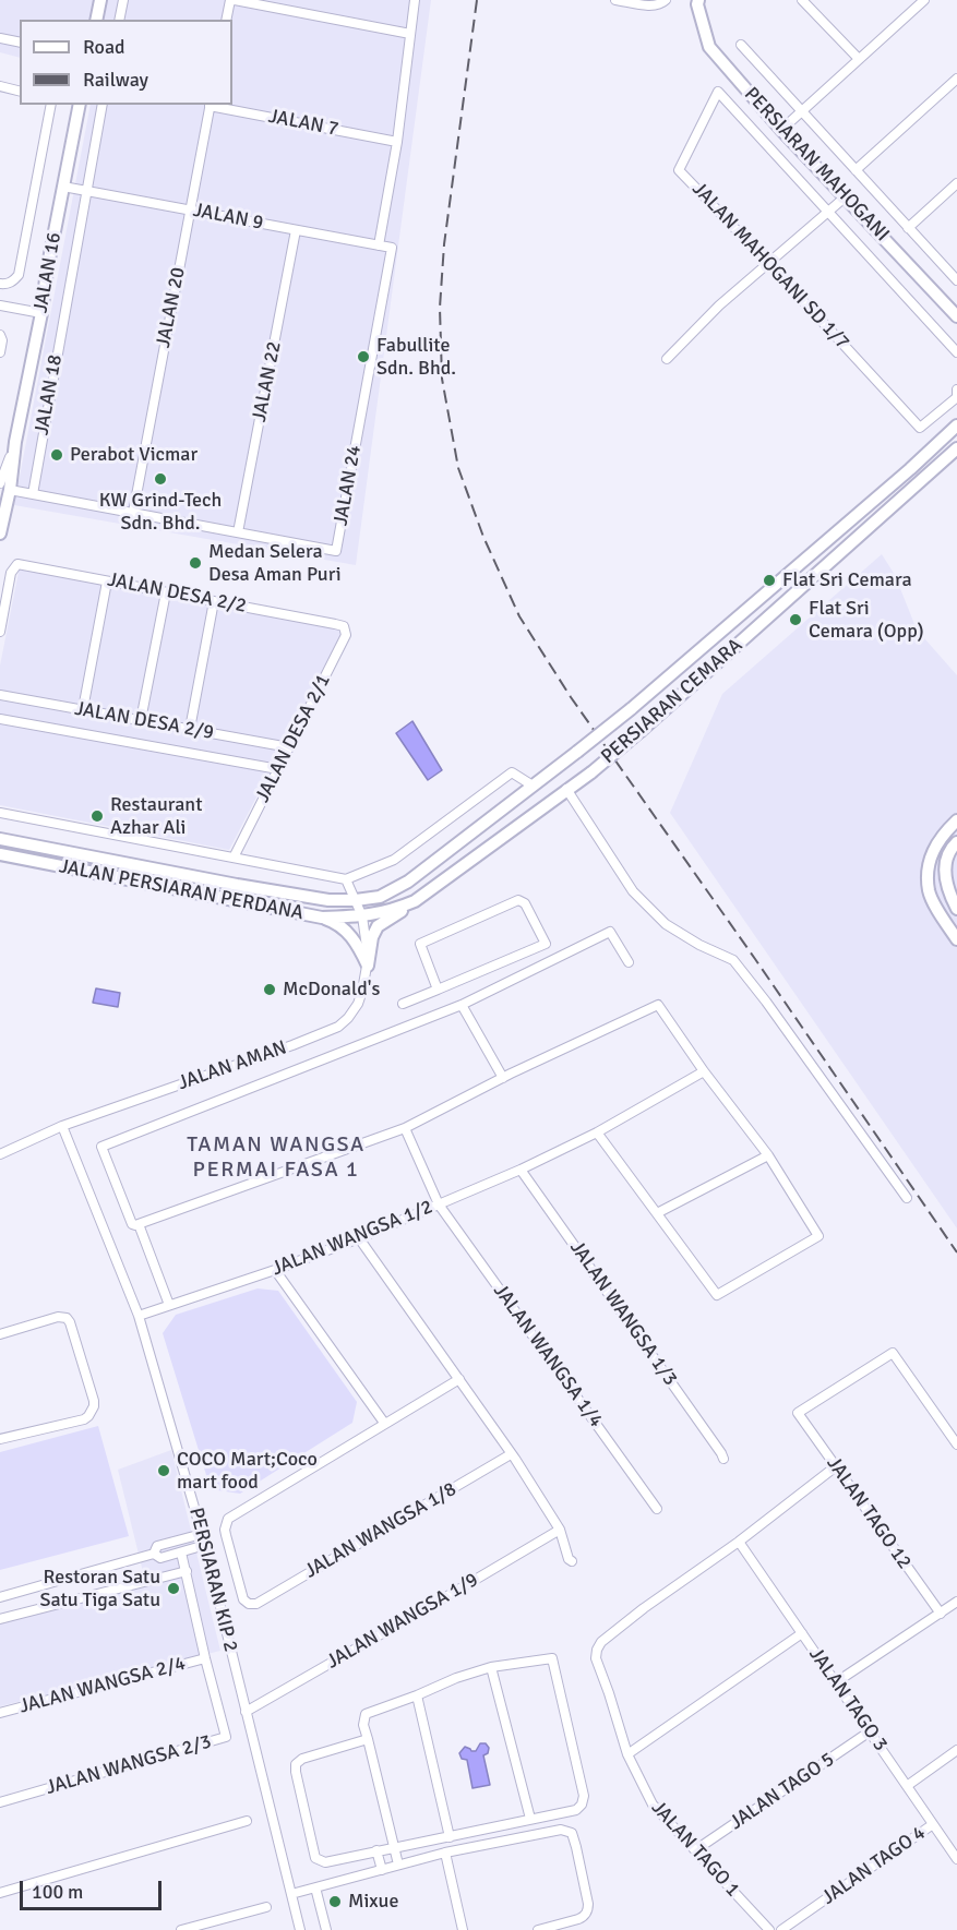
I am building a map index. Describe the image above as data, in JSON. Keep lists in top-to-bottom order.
{
  "streets": {
    "main road": [
      "PERSIARAN MAHOGANI",
      "JALAN 16",
      "PERSIARAN CEMARA",
      "JALAN PERSIARAN PERDANA"
    ],
    "street": [
      "JALAN 7",
      "JALAN 9",
      "JALAN MAHOGANI SD 1/7",
      "JALAN 20",
      "JALAN 22",
      "JALAN 18",
      "JALAN 24",
      "JALAN DESA 2/2",
      "JALAN DESA 2/9",
      "JALAN DESA 2/1",
      "JALAN AMAN",
      "JALAN WANGSA 1/2",
      "JALAN WANGSA 1/3",
      "JALAN WANGSA 1/4",
      "JALAN TAGO 12",
      "JALAN WANGSA 1/8",
      "PERSIARAN KIP 2",
      "JALAN WANGSA 1/9",
      "JALAN WANGSA 2/4",
      "JALAN TAGO 3",
      "JALAN WANGSA 2/3",
      "JALAN TAGO 5",
      "JALAN TAGO 1",
      "JALAN TAGO 4"
    ]
  },
  "crossings": [
    ["JALAN 7", "JALAN 20"],
    ["JALAN 9", "JALAN 16"],
    ["JALAN 9", "JALAN 20"],
    ["JALAN 9", "JALAN 22"],
    ["JALAN 9", "JALAN 18"],
    ["JALAN 9", "JALAN 24"],
    ["JALAN 16", "JALAN 24"],
    ["JALAN 20", "JALAN 24"],
    ["JALAN 22", "JALAN 24"],
    ["JALAN 18", "JALAN 24"],
    ["JALAN DESA 2/2", "JALAN DESA 2/1"],
    ["PERSIARAN CEMARA", "JALAN PERSIARAN PERDANA"],
    ["PERSIARAN CEMARA", "JALAN AMAN"],
    ["JALAN DESA 2/9", "JALAN DESA 2/1"],
    ["JALAN PERSIARAN PERDANA", "JALAN AMAN"],
    ["JALAN AMAN", "PERSIARAN KIP 2"],
    ["JALAN WANGSA 1/2", "JALAN WANGSA 1/3"],
    ["JALAN WANGSA 1/2", "JALAN WANGSA 1/4"],
    ["JALAN WANGSA 1/2", "PERSIARAN KIP 2"],
    ["PERSIARAN KIP 2", "JALAN WANGSA 1/9"],
    ["JALAN WANGSA 2/4", "JALAN WANGSA 2/3"],
    ["JALAN TAGO 3", "JALAN TAGO 5"],
    ["JALAN TAGO 3", "JALAN TAGO 1"],
    ["JALAN TAGO 3", "JALAN TAGO 4"],
    ["JALAN TAGO 5", "JALAN TAGO 1"]
  ],
  "districts": ["TAMAN WANGSA PERMAI FASA 1"],
  "places": [
    "Fabullite Sdn. Bhd.",
    "Perabot Vicmar",
    "KW Grind-Tech Sdn. Bhd.",
    "Medan Selera Desa Aman Puri",
    "Flat Sri Cemara",
    "Flat Sri Cemara (Opp)",
    "Restaurant Azhar Ali",
    "McDonald's",
    "COCO Mart;Coco mart food",
    "Restoran Satu Satu Tiga Satu",
    "Mixue"
  ],
  "legend": ["Road", "Railway"],
  "scale_bar": "100 m"
}
